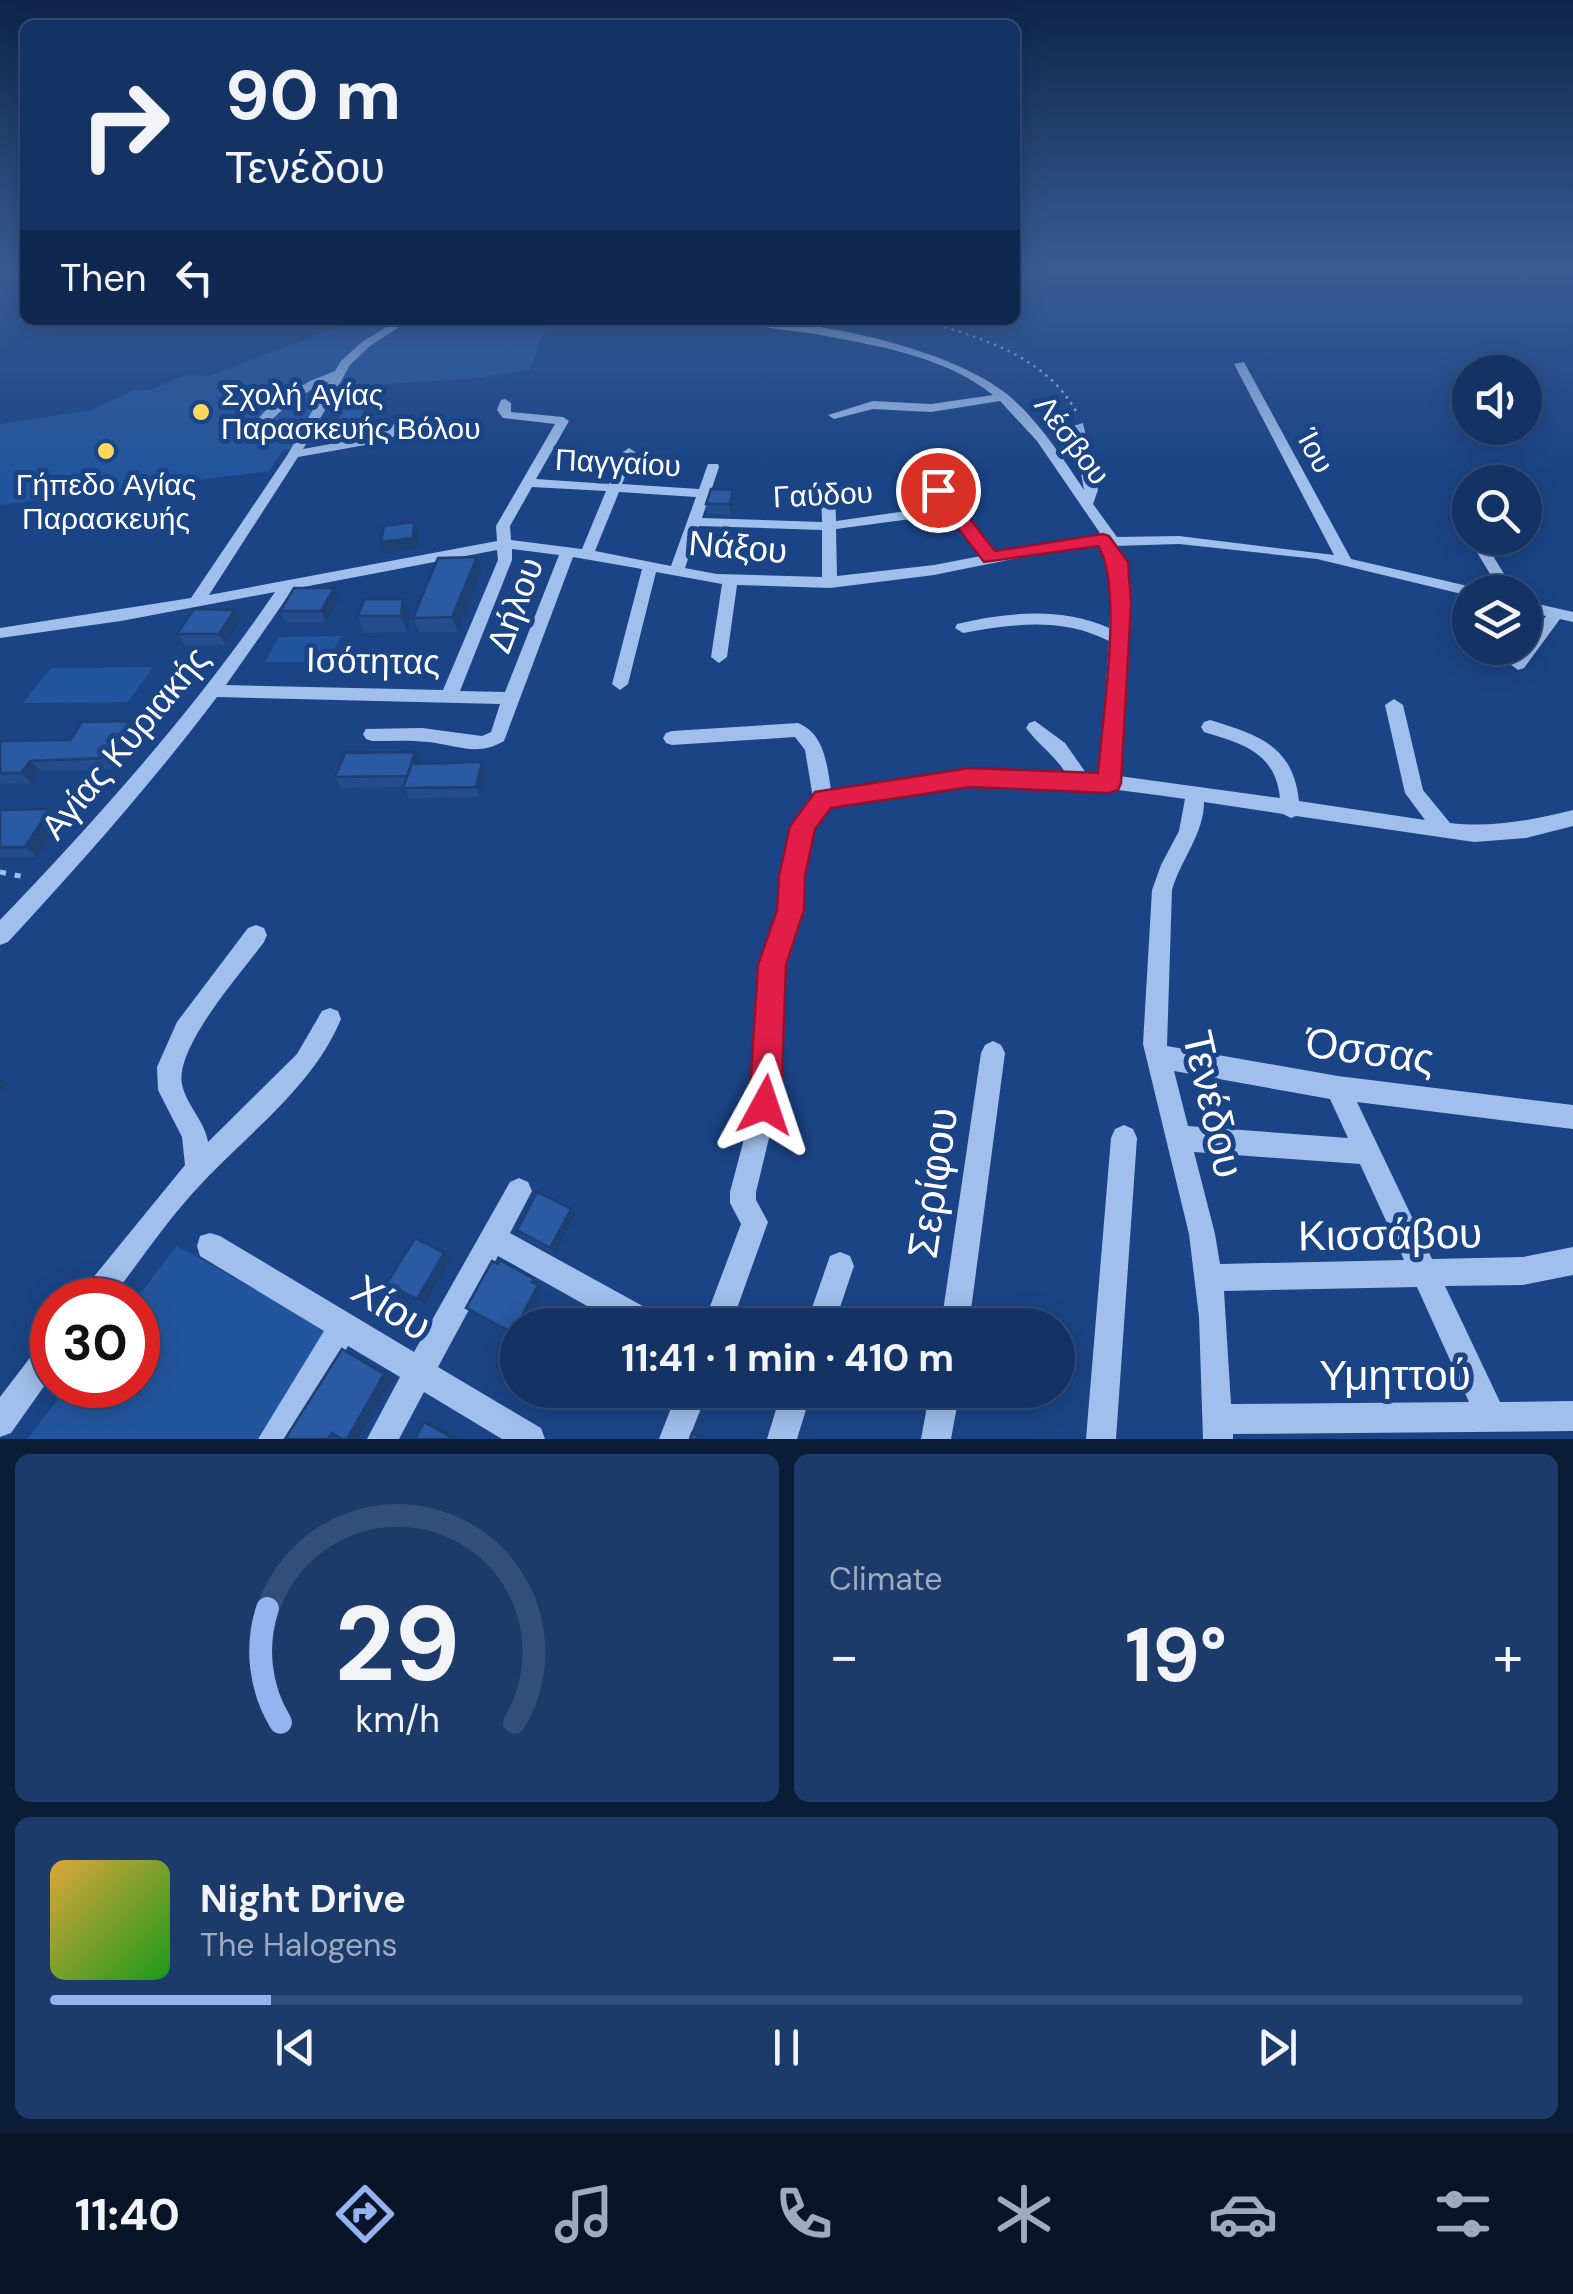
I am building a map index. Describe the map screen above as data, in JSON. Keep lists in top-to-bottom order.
{
  "streets": {
    "street": [
      "Λέσβου",
      "Ίου",
      "Παγγαίου",
      "Γαύδου",
      "Νάξου",
      "Δήλου",
      "Ισότητας",
      "Αγίας Κυριακής",
      "Όσσας",
      "Τενέδου",
      "Σερίφου",
      "Κισσάβου",
      "Χίου",
      "Υμηττού"
    ]
  },
  "crossings": [
    ["Λέσβου", "Νάξου"],
    ["Ίου", "Νάξου"],
    ["Νάξου", "Δήλου"],
    ["Νάξου", "Αγίας Κυριακής"],
    ["Δήλου", "Ισότητας"],
    ["Ισότητας", "Αγίας Κυριακής"],
    ["Όσσας", "Τενέδου"],
    ["Τενέδου", "Κισσάβου"],
    ["Τενέδου", "Υμηττού"]
  ],
  "places": ["Σχολή Αγίας Παρασκευής Βόλου", "Γήπεδο Αγίας Παρασκευής"],
  "page": {
    "turn": ["90 m", "Τενέδου"],
    "then": "Then",
    "limit": "30",
    "trip": "11:41 · 1 min · 410 m",
    "tile": "Climate",
    "heat": ["−", "19°", "+"],
    "song": ["Night Drive", "The Halogens"],
    "tabs": "11:40",
    "gauge": ["29", "km/h"]
  }
}
